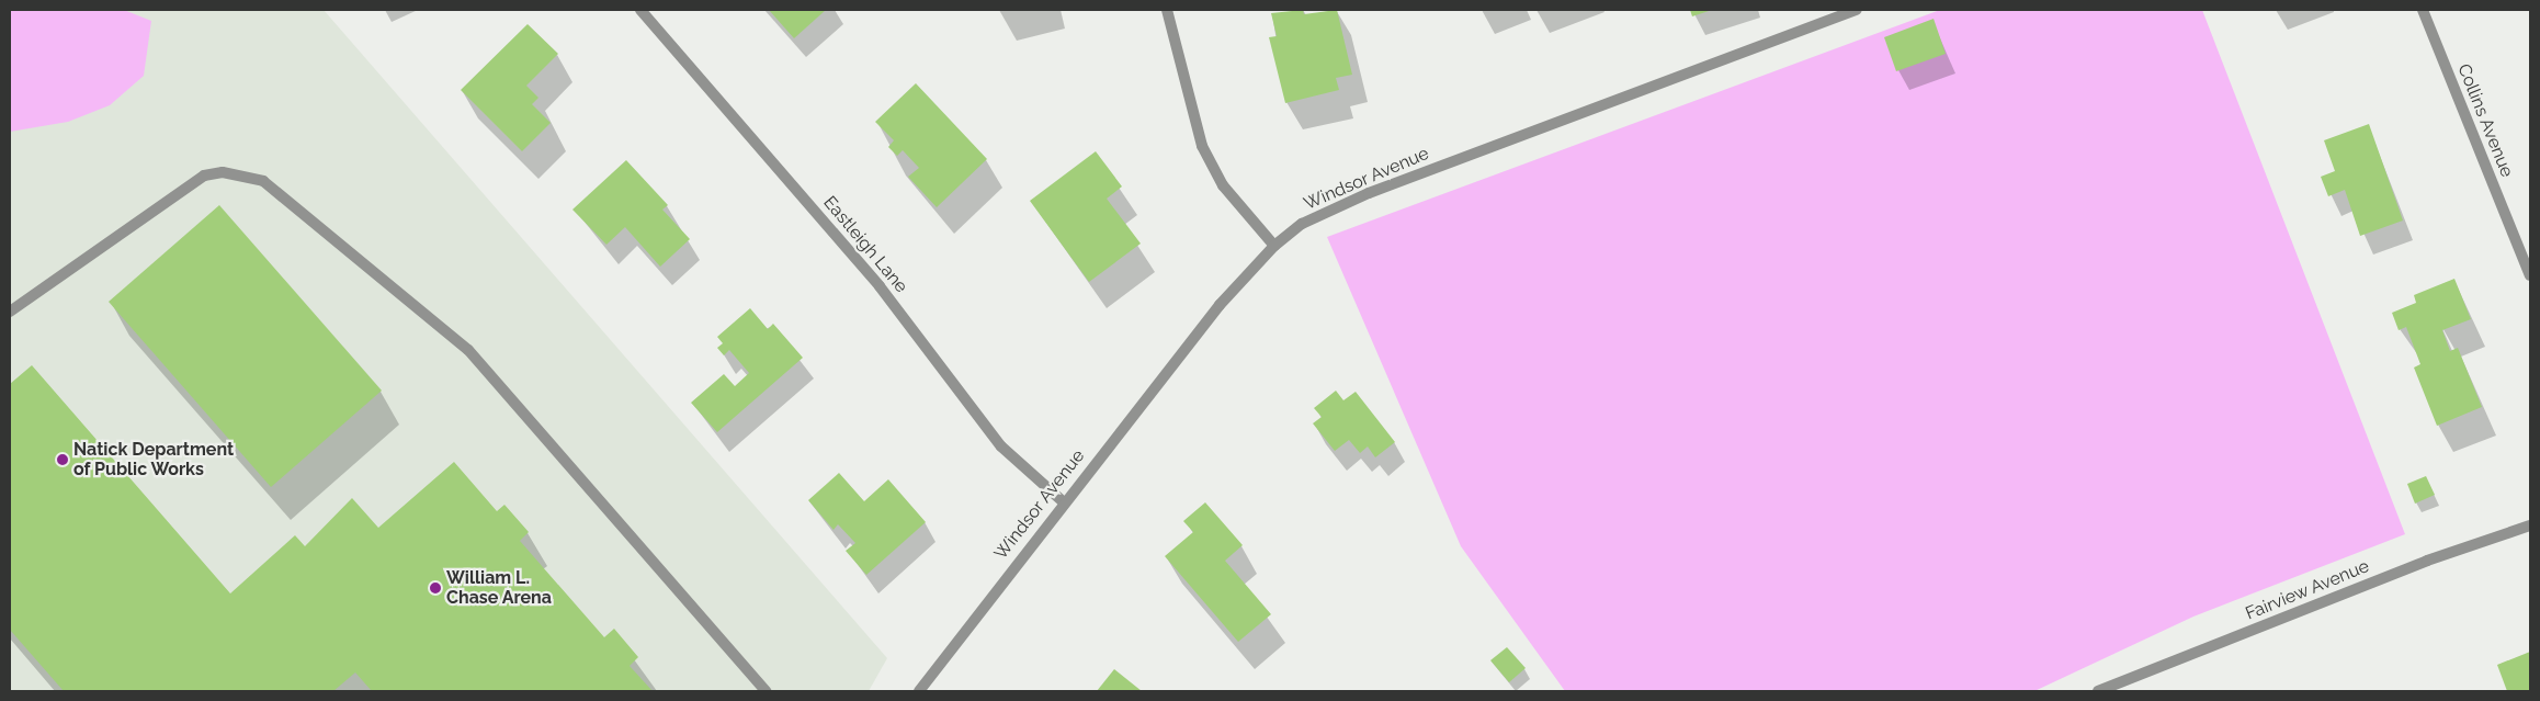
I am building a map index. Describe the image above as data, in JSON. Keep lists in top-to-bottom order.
{
  "streets": {
    "street": [
      "Collins Avenue",
      "Windsor Avenue",
      "Eastleigh Lane",
      "Fairview Avenue"
    ]
  },
  "crossings": [
    ["Windsor Avenue", "Eastleigh Lane"]
  ],
  "places": ["Natick Department of Public Works", "William L. Chase Arena"]
}
